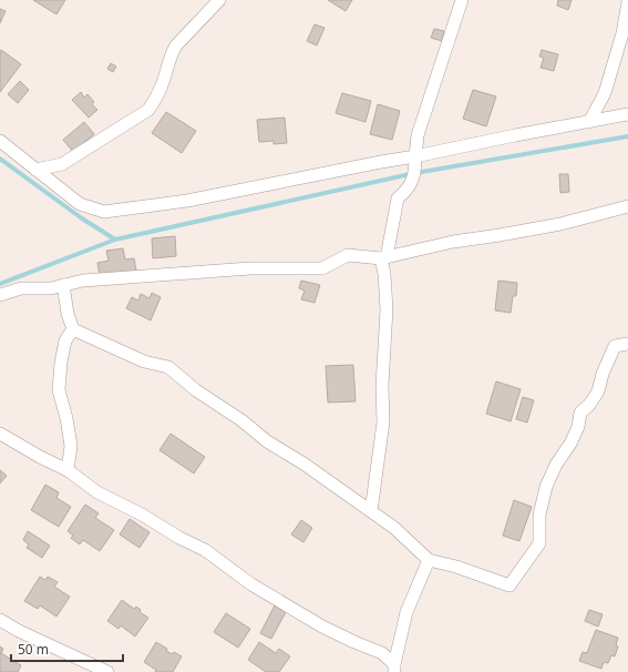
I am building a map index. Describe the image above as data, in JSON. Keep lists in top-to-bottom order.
{
  "scale_bar": "50 m"
}
